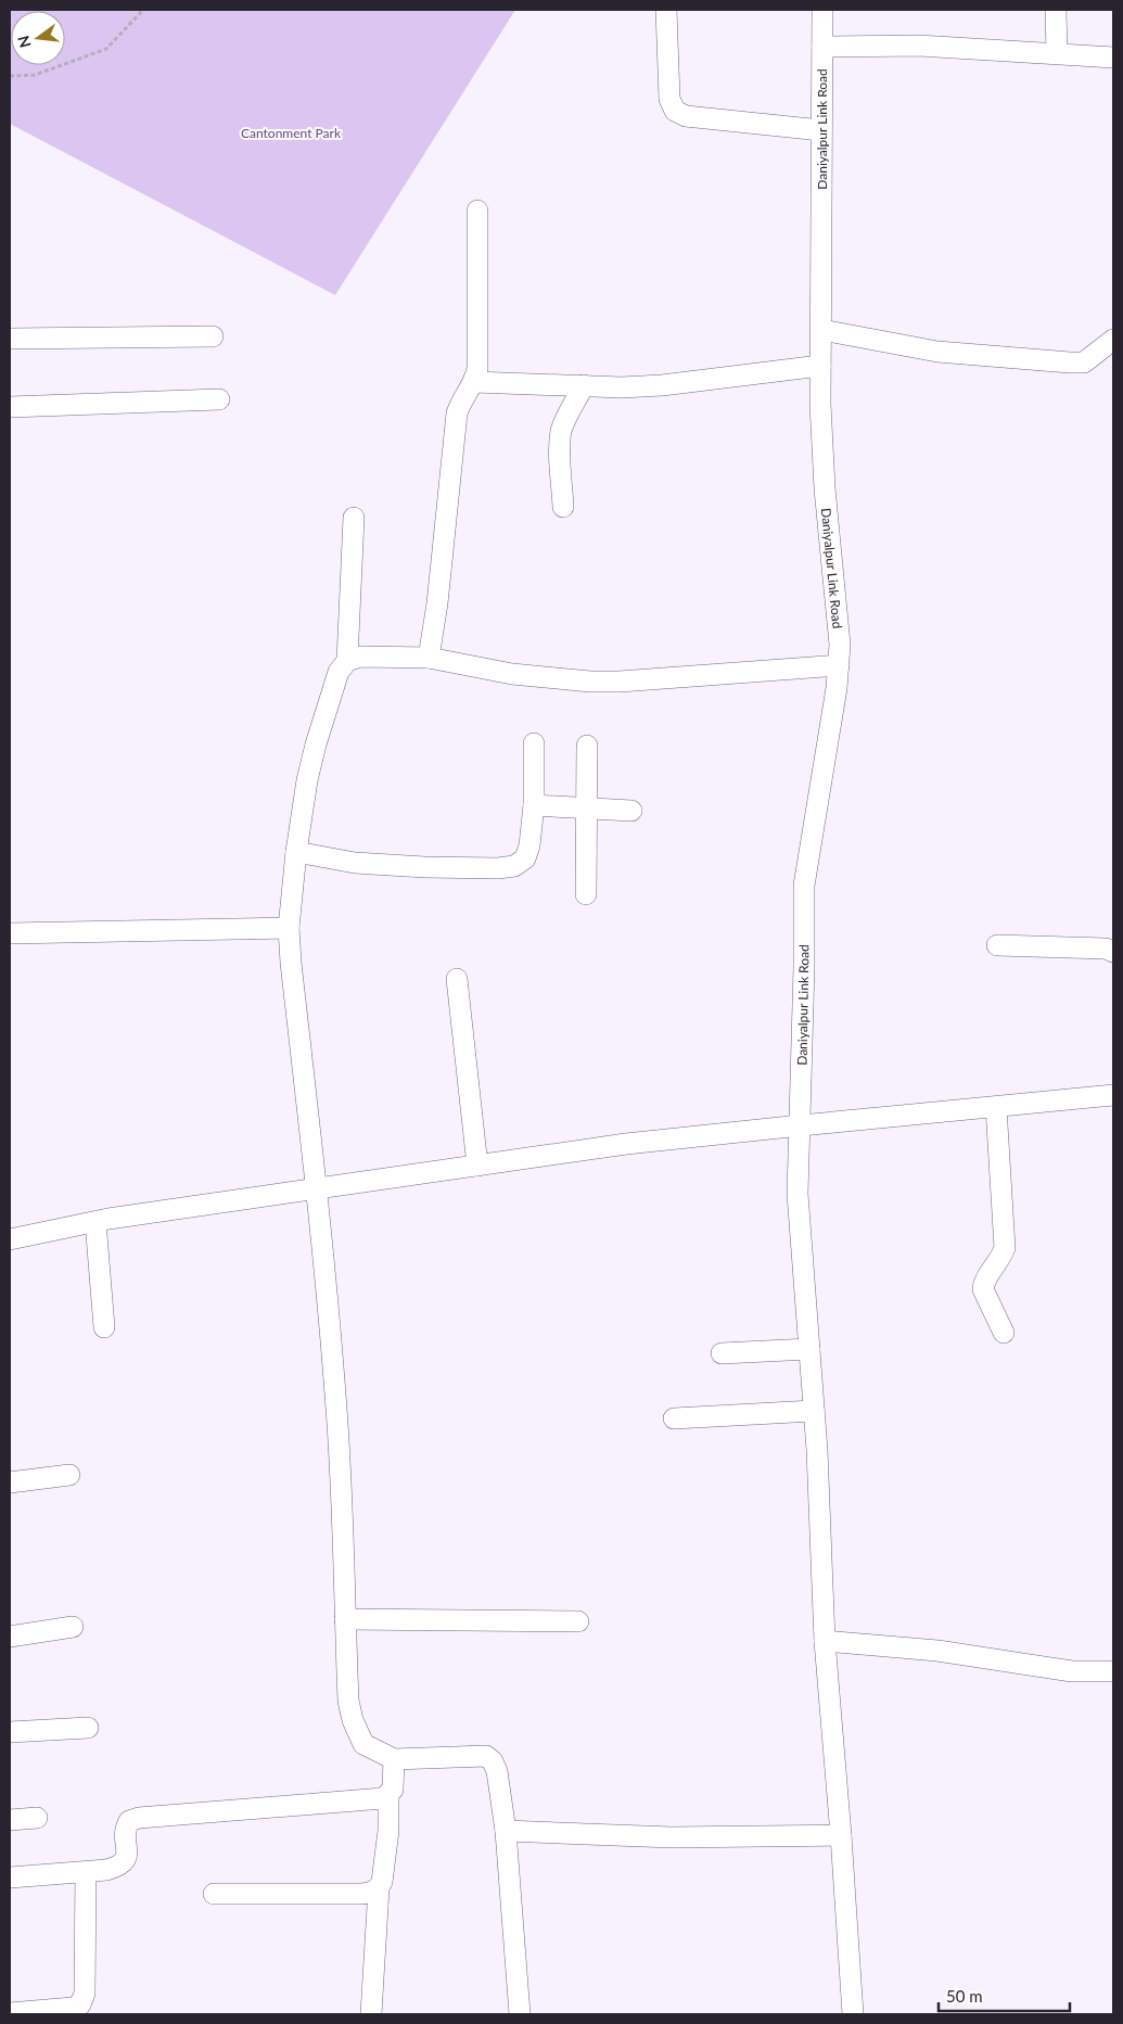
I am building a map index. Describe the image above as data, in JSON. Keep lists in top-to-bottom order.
{
  "streets": {
    "street": ["Daniyalpur Link Road"]
  },
  "parks": ["Cantonment Park"],
  "scale_bar": "50 m",
  "north": "left"
}
